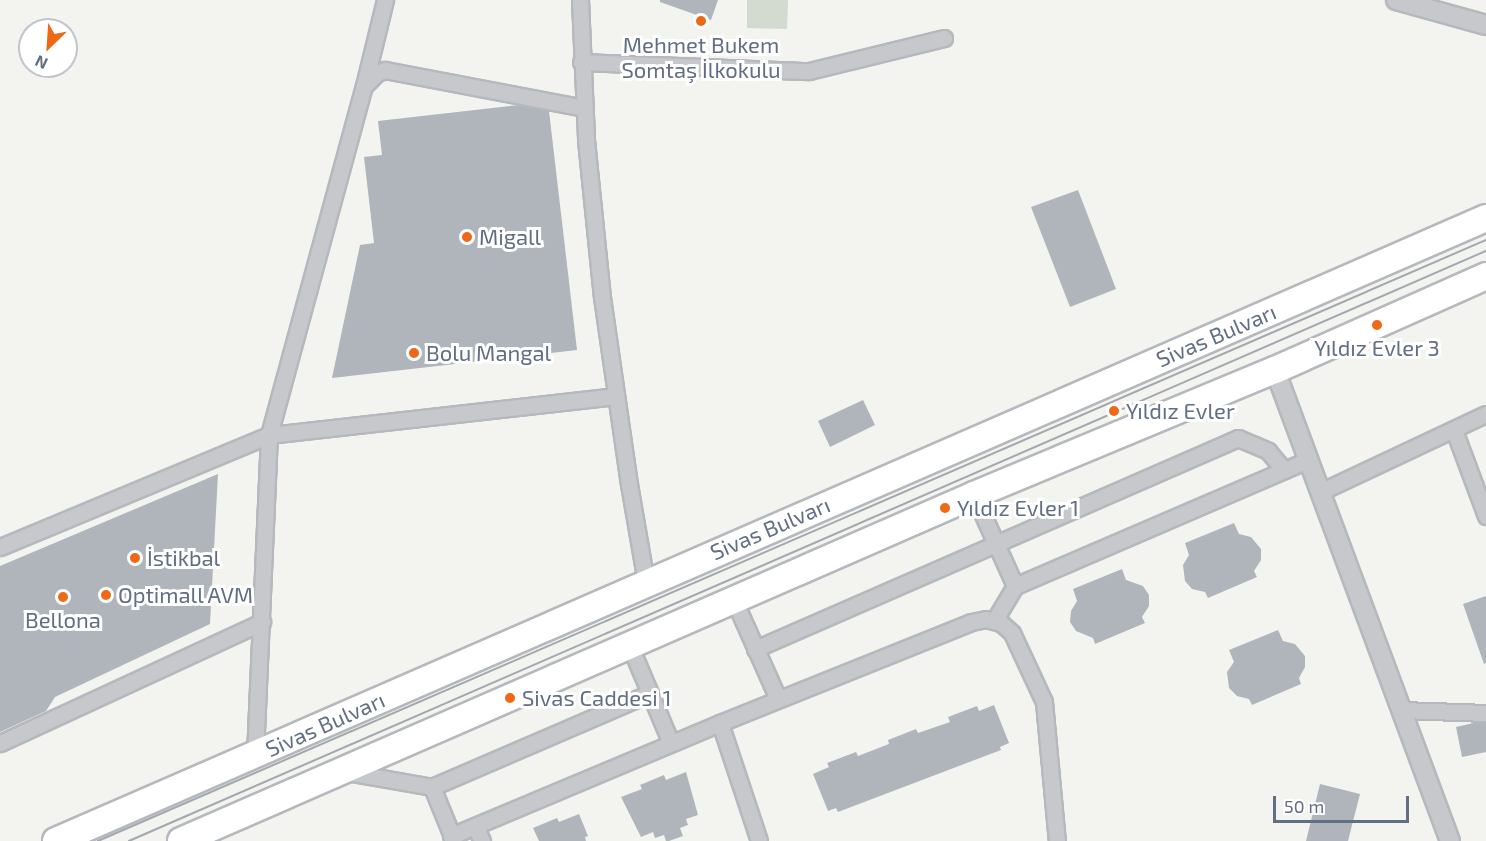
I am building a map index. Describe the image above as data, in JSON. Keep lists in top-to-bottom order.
{
  "streets": {
    "highway": ["Sivas Bulvarı"]
  },
  "places": [
    "Mehmet Bukem Somtaş İlkokulu",
    "Migall",
    "Yıldız Evler 3",
    "Bolu Mangal",
    "Yıldız Evler",
    "Yıldız Evler 1",
    "İstikbal",
    "Optimall AVM",
    "Bellona",
    "Sivas Caddesi 1"
  ],
  "scale_bar": "50 m",
  "north": "bottom left"
}
